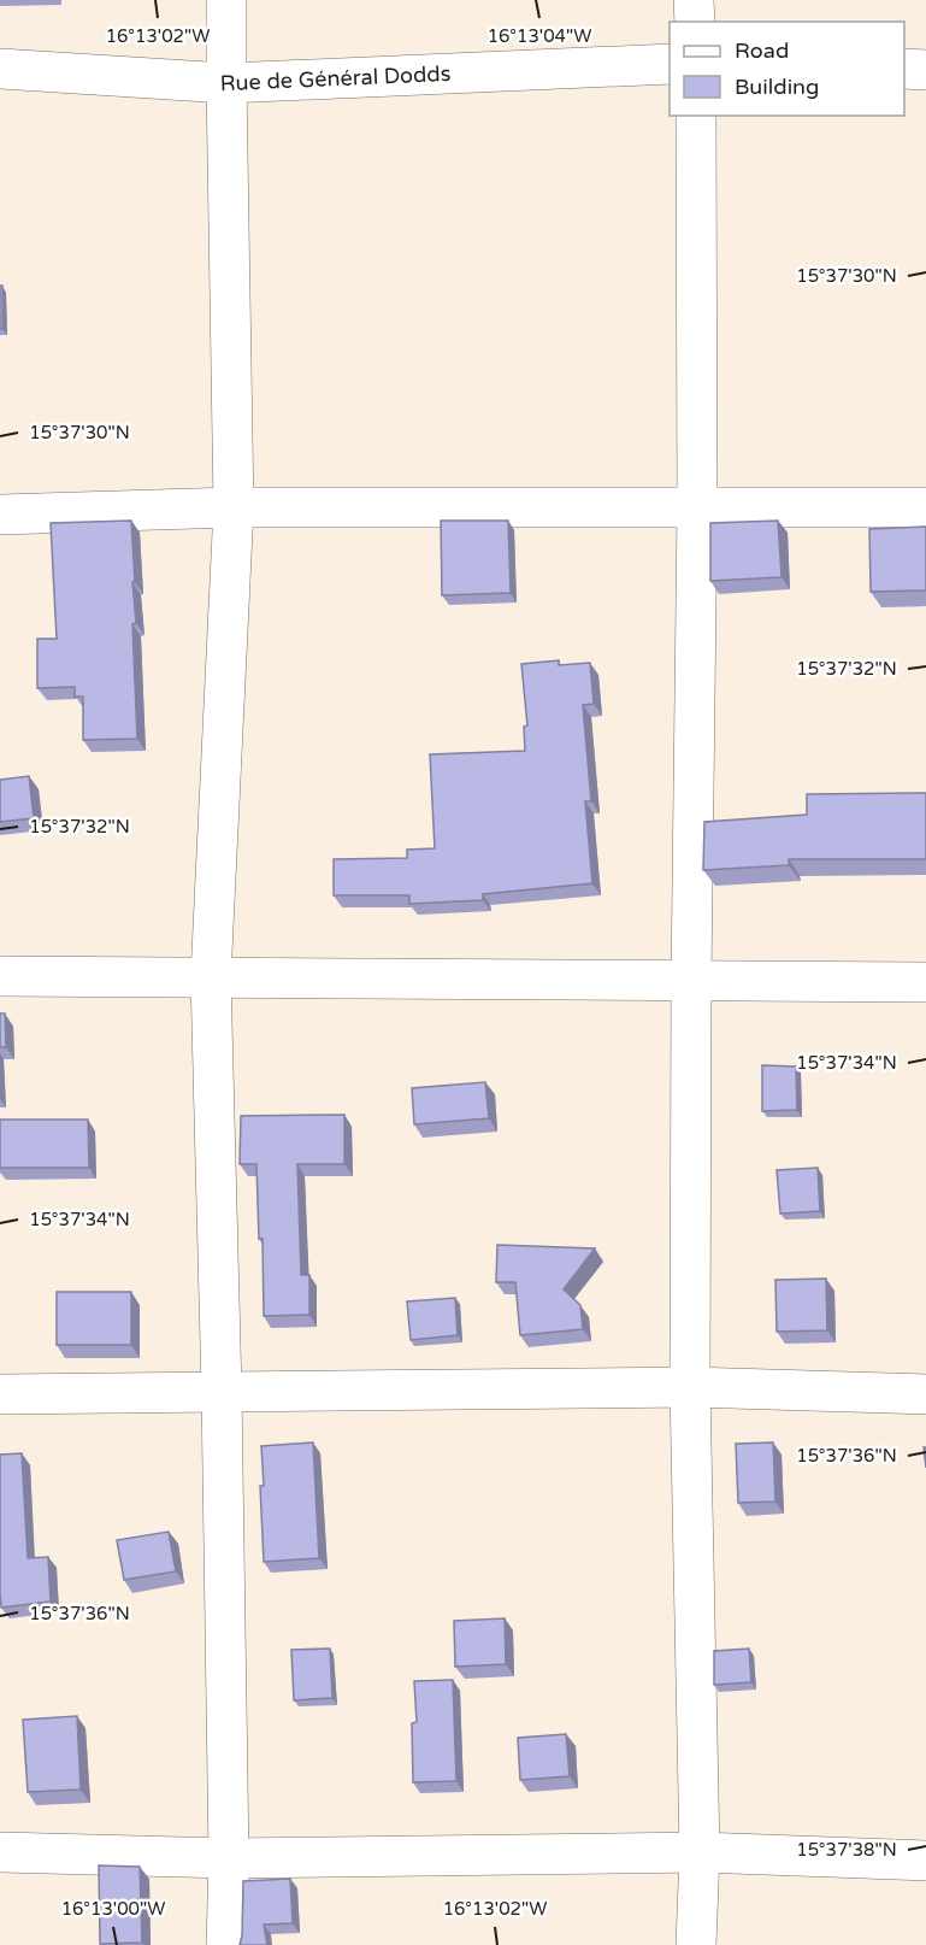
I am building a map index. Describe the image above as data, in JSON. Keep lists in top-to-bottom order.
{
  "streets": {
    "street": ["Rue de Général Dodds"]
  },
  "legend": ["Road", "Building"],
  "coordinates": [
    "16°13'02\"W",
    "16°13'04\"W",
    "15°37'30\"N",
    "15°37'32\"N",
    "15°37'34\"N",
    "15°37'36\"N",
    "15°37'38\"N",
    "16°13'00\"W"
  ]
}
